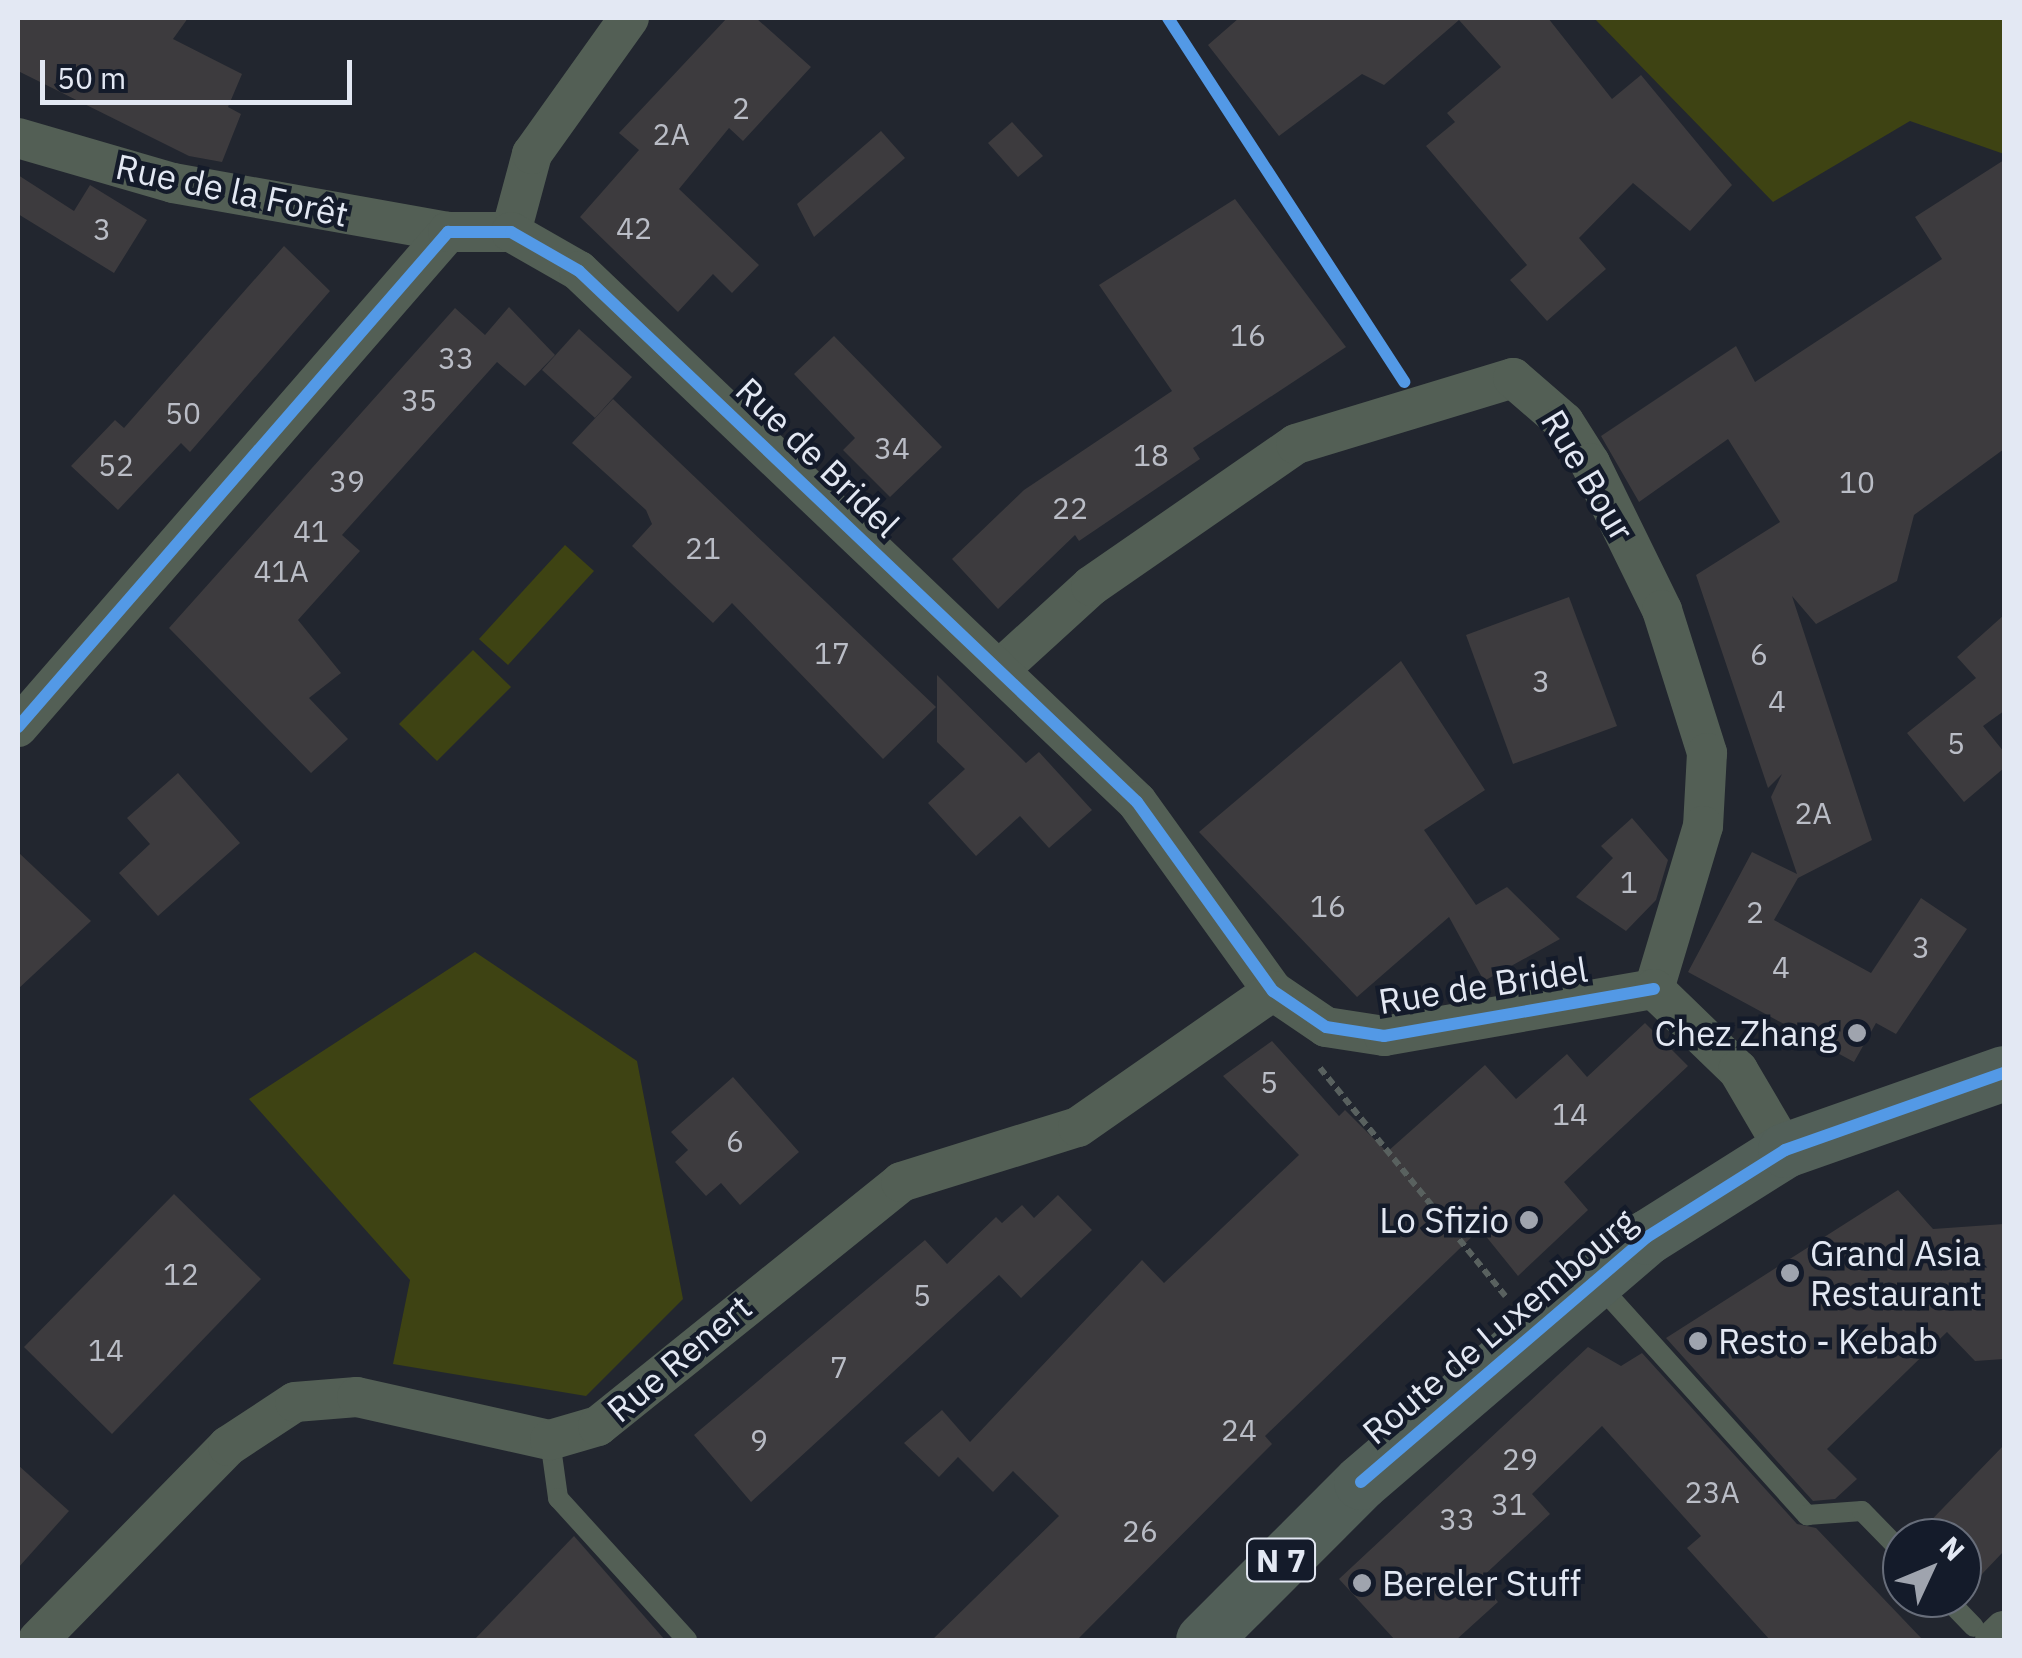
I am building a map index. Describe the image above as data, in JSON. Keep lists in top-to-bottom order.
{
  "streets": {
    "main road": ["Route de Luxembourg", "N 7"],
    "street": [
      "Rue de la Forêt",
      "Rue de Bridel",
      "Rue Bour",
      "Rue Renert"
    ]
  },
  "crossings": [
    ["Rue de la Forêt", "Rue de Bridel"],
    ["Rue de Bridel", "Rue Bour"],
    ["Rue de Bridel", "Rue Renert"]
  ],
  "places": [
    "Chez Zhang",
    "Lo Sfizio",
    "Grand Asia Restaurant",
    "Resto - Kebab",
    "Bereler Stuff"
  ],
  "house_numbers": [
    "2",
    "2A",
    "42",
    "3",
    "16",
    "33",
    "35",
    "50",
    "34",
    "18",
    "52",
    "39",
    "10",
    "22",
    "41",
    "21",
    "41A",
    "17",
    "6",
    "3",
    "4",
    "5",
    "2A",
    "1",
    "16",
    "2",
    "3",
    "4",
    "5",
    "14",
    "6",
    "12",
    "5",
    "14",
    "7",
    "24",
    "9",
    "29",
    "23A",
    "31",
    "33",
    "26"
  ],
  "scale_bar": "50 m",
  "north": "top right"
}
